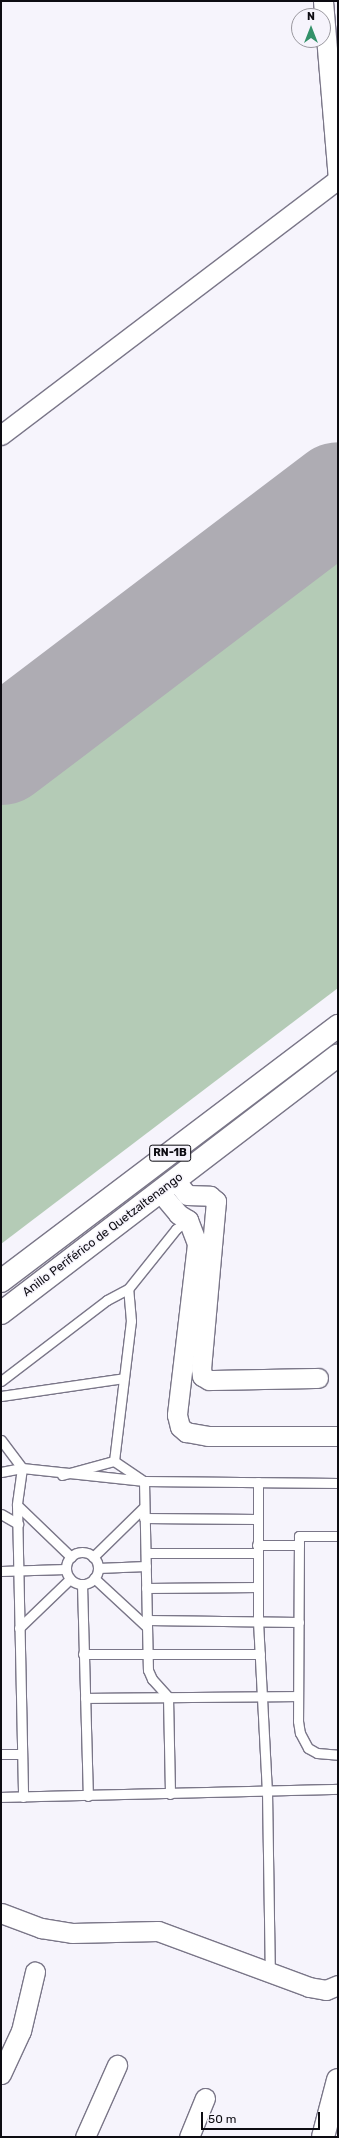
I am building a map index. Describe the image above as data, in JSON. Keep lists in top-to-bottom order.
{
  "streets": {
    "main road": ["RN-1B", "Anillo Periférico de Quetzaltenango"]
  },
  "scale_bar": "50 m",
  "north": "top"
}
